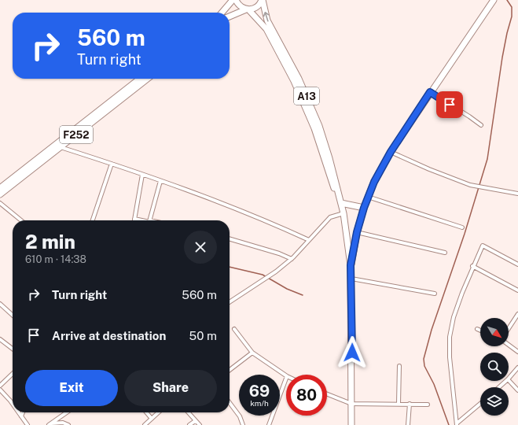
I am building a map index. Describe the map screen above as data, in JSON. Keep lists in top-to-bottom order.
{
  "streets": {
    "main road": ["A13", "F252"]
  },
  "north": "bottom right",
  "page": {
    "turn": ["560 m", "Turn right"],
    "heading": ["2 min", "610 m · 14:38"],
    "list": [
      {
        "name": "Turn right",
        "value": "560 m"
      },
      {
        "name": "Arrive at destination",
        "value": "50 m"
      }
    ],
    "buttons": ["Exit", "Share"],
    "speed": "69 km/h",
    "limit": "80"
  }
}
